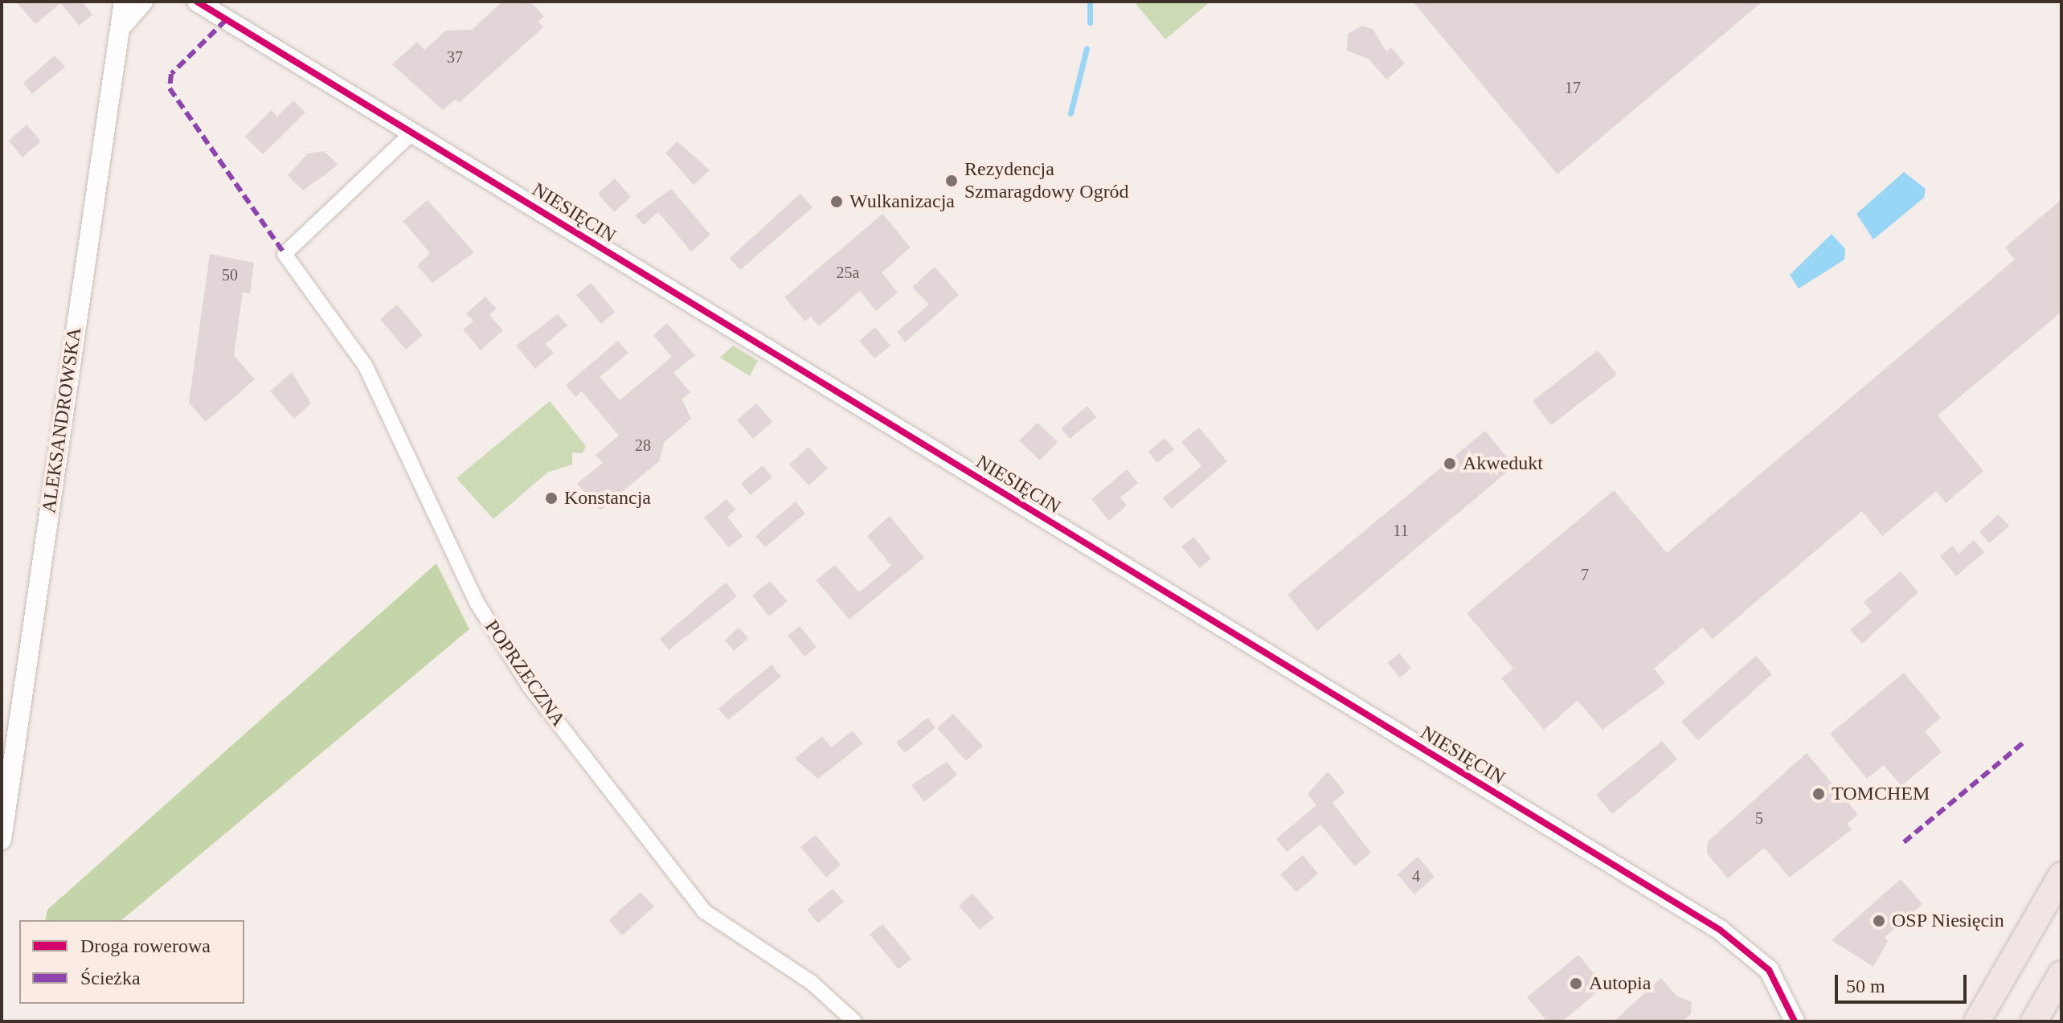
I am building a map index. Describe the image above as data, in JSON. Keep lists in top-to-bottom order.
{
  "streets": {
    "street": ["NIESIĘCIN", "ALEKSANDROWSKA", "POPRZECZNA"]
  },
  "crossings": [
    ["NIESIĘCIN", "POPRZECZNA"]
  ],
  "places": [
    "Rezydencja Szmaragdowy Ogród",
    "Wulkanizacja",
    "Akwedukt",
    "Konstancja",
    "TOMCHEM",
    "OSP Niesięcin",
    "Autopia"
  ],
  "house_numbers": [
    "37",
    "17",
    "25a",
    "50",
    "28",
    "11",
    "7",
    "5",
    "4"
  ],
  "legend": ["Droga rowerowa", "Ścieżka"],
  "scale_bar": "50 m"
}
